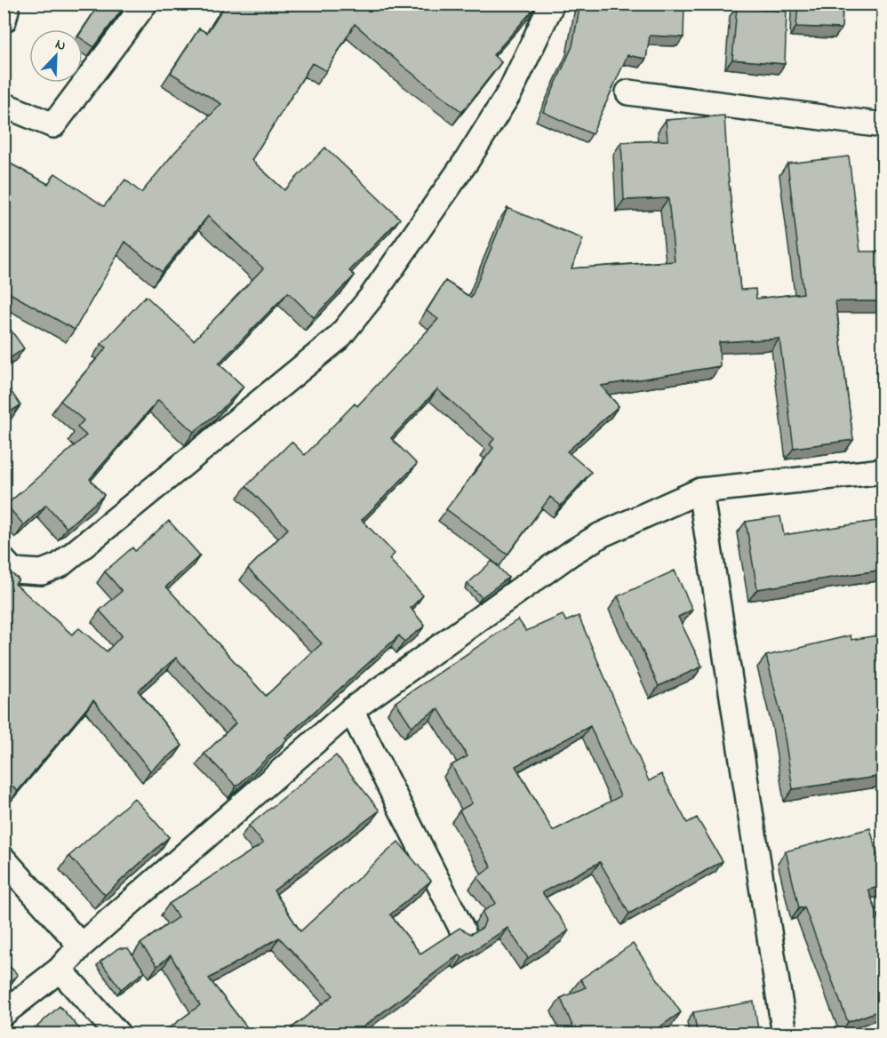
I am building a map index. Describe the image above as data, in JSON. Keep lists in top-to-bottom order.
{
  "north": "top right"
}
